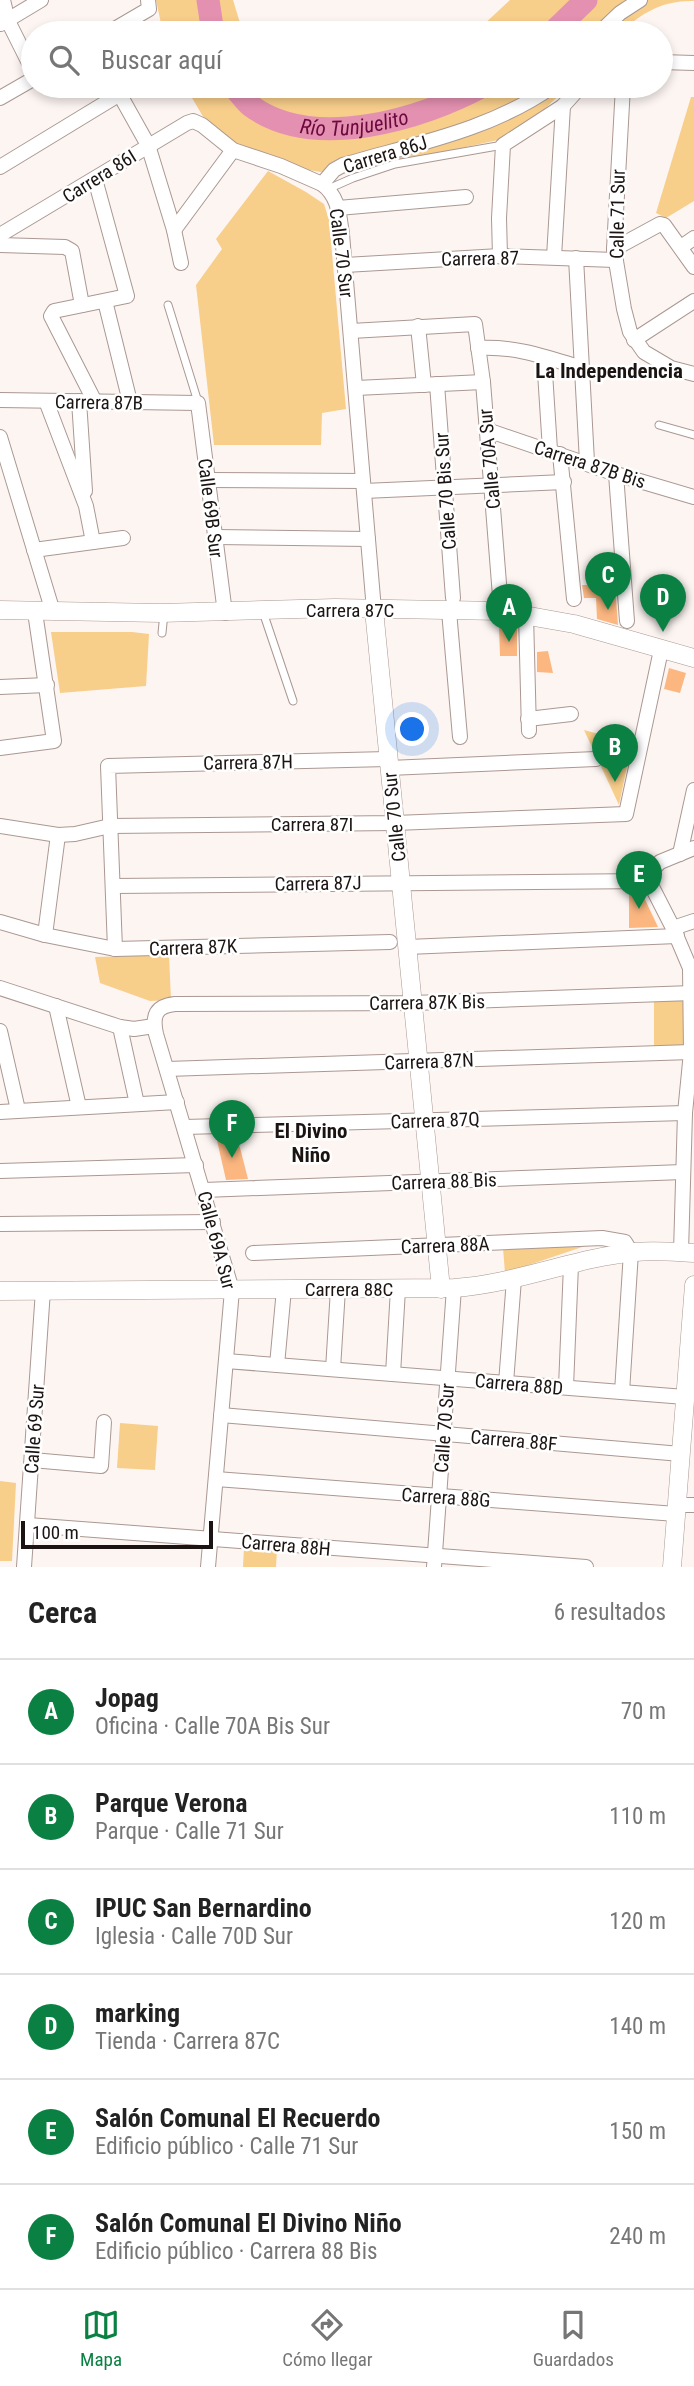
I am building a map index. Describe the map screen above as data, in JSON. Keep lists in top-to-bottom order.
{
  "streets": {
    "street": [
      "Carrera 86J",
      "Carrera 86I",
      "Calle 71 Sur",
      "Calle 70 Sur",
      "Carrera 87",
      "Carrera 87B",
      "Calle 70A Sur",
      "Carrera 87B Bis",
      "Calle 70 Bis Sur",
      "Calle 69B Sur",
      "Carrera 87C",
      "Carrera 87H",
      "Carrera 87I",
      "Carrera 87J",
      "Carrera 87K",
      "Carrera 87K Bis",
      "Carrera 87N",
      "Carrera 87Q",
      "Carrera 88 Bis",
      "Calle 69A Sur",
      "Carrera 88A",
      "Carrera 88C",
      "Carrera 88D",
      "Calle 69 Sur",
      "Carrera 88F",
      "Carrera 88G",
      "Carrera 88H"
    ]
  },
  "crossings": [
    ["Carrera 86J", "Carrera 86I"],
    ["Carrera 86J", "Calle 70 Sur"],
    ["Calle 71 Sur", "Carrera 87"],
    ["Calle 70 Sur", "Carrera 87"],
    ["Calle 70 Sur", "Carrera 87C"],
    ["Calle 70 Sur", "Carrera 87H"],
    ["Calle 70 Sur", "Carrera 87I"],
    ["Calle 70 Sur", "Carrera 87J"],
    ["Calle 70 Sur", "Carrera 87K"],
    ["Calle 70 Sur", "Carrera 87K Bis"],
    ["Calle 70 Sur", "Carrera 87N"],
    ["Calle 70 Sur", "Carrera 87Q"],
    ["Calle 70 Sur", "Carrera 88 Bis"],
    ["Calle 70 Sur", "Carrera 88A"],
    ["Calle 70 Sur", "Carrera 88C"],
    ["Calle 70 Sur", "Carrera 88D"],
    ["Calle 70 Sur", "Carrera 88F"],
    ["Calle 70 Sur", "Carrera 88G"],
    ["Calle 70 Sur", "Carrera 88H"],
    ["Carrera 87B", "Calle 69B Sur"],
    ["Calle 70A Sur", "Carrera 87B Bis"],
    ["Calle 70A Sur", "Calle 70 Bis Sur"],
    ["Calle 70 Bis Sur", "Carrera 87C"],
    ["Calle 69B Sur", "Carrera 87C"],
    ["Carrera 87C", "Carrera 87I"],
    ["Carrera 87H", "Carrera 87I"],
    ["Carrera 87K Bis", "Calle 69A Sur"],
    ["Carrera 87N", "Calle 69A Sur"],
    ["Carrera 87Q", "Calle 69A Sur"],
    ["Carrera 88 Bis", "Calle 69A Sur"],
    ["Calle 69A Sur", "Carrera 88C"],
    ["Calle 69A Sur", "Carrera 88D"],
    ["Calle 69A Sur", "Carrera 88F"],
    ["Calle 69A Sur", "Carrera 88G"],
    ["Calle 69A Sur", "Carrera 88H"],
    ["Carrera 88A", "Carrera 88C"],
    ["Carrera 88C", "Calle 69 Sur"],
    ["Calle 69 Sur", "Carrera 88H"]
  ],
  "districts": ["La Independencia", "El Divino Niño"],
  "water": ["Río Tunjuelito"],
  "scale_bar": "100 m",
  "page": {
    "search": "Buscar aquí",
    "pins": [
      "C",
      "D",
      "A",
      "B",
      "E",
      "F"
    ],
    "scale": "100 m",
    "heading": ["Cerca", "6 resultados"],
    "list": [
      {
        "mark": "A",
        "name": "Jopag",
        "note": "Oficina · Calle 70A Bis Sur",
        "value": "70 m"
      },
      {
        "mark": "B",
        "name": "Parque Verona",
        "note": "Parque · Calle 71 Sur",
        "value": "110 m"
      },
      {
        "mark": "C",
        "name": "IPUC San Bernardino",
        "note": "Iglesia · Calle 70D Sur",
        "value": "120 m"
      },
      {
        "mark": "D",
        "name": "marking",
        "note": "Tienda · Carrera 87C",
        "value": "140 m"
      },
      {
        "mark": "E",
        "name": "Salón Comunal El Recuerdo",
        "note": "Edificio público · Calle 71 Sur",
        "value": "150 m"
      },
      {
        "mark": "F",
        "name": "Salón Comunal El Divino Niño",
        "note": "Edificio público · Carrera 88 Bis",
        "value": "240 m"
      }
    ],
    "nav": ["Mapa", "Cómo llegar", "Guardados"]
  }
}
